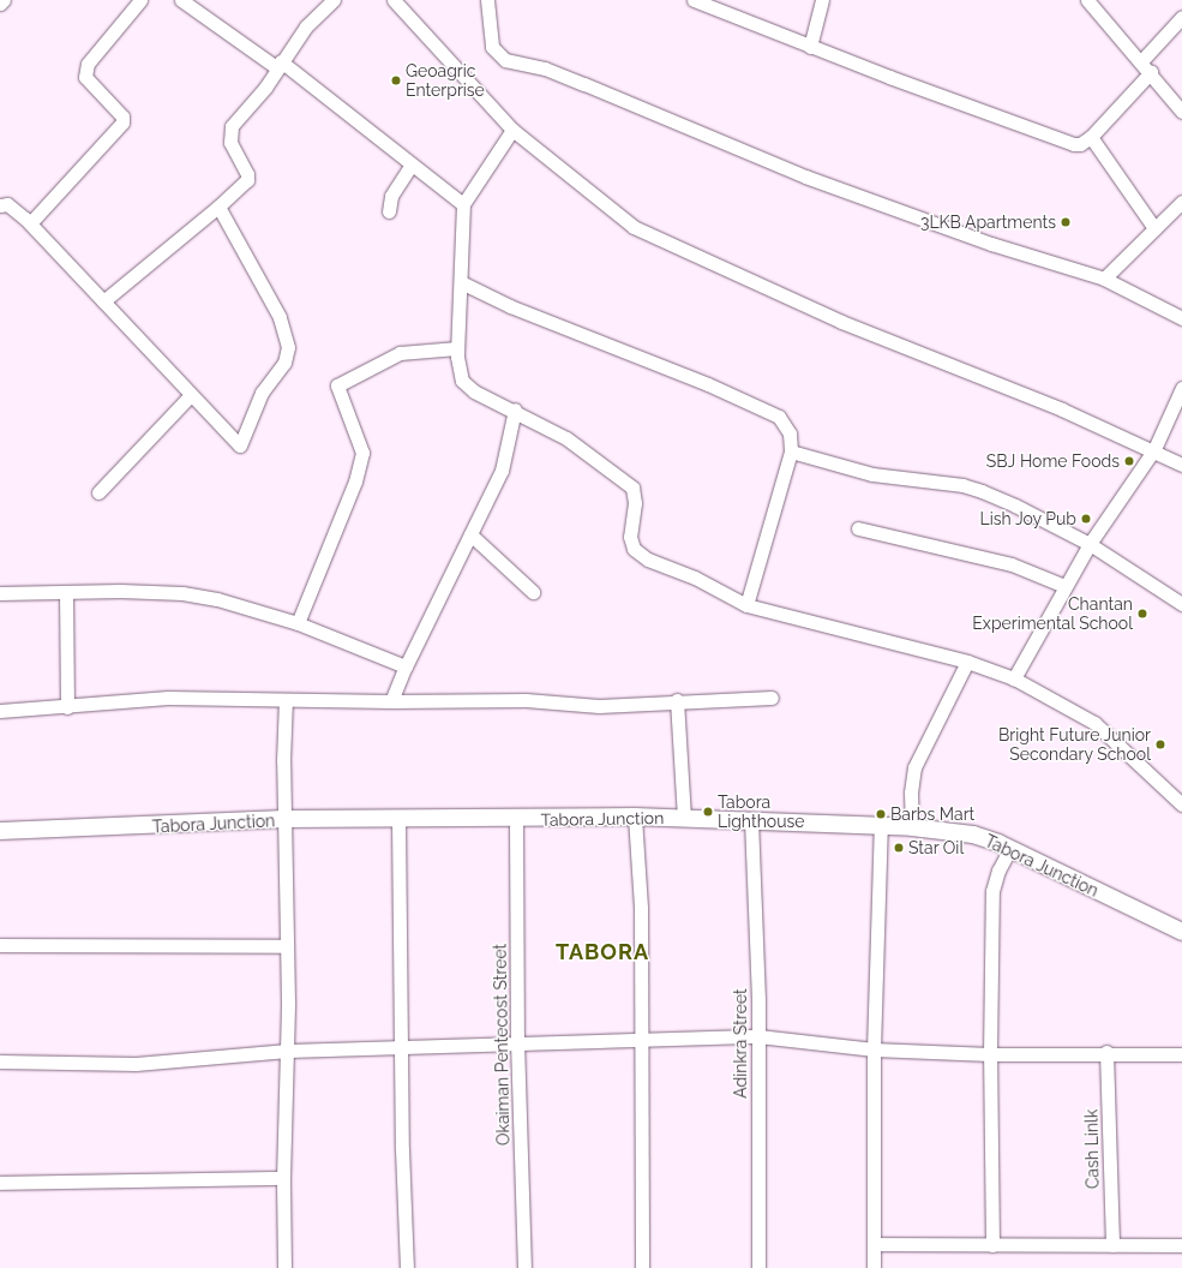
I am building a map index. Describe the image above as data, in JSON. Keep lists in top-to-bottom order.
{
  "streets": {
    "street": [
      "Tabora Junction",
      "Adinkra Street",
      "Okaiman Pentecost Street",
      "Cash Linlk"
    ]
  },
  "crossings": [
    ["Tabora Junction", "Adinkra Street"],
    ["Tabora Junction", "Okaiman Pentecost Street"]
  ],
  "districts": ["TABORA"],
  "places": [
    "Geoagric Enterprise",
    "3LKB Apartments",
    "SBJ Home Foods",
    "Lish Joy Pub",
    "Chantan Experimental School",
    "Bright Future Junior Secondary School",
    "Tabora Lighthouse",
    "Barbs Mart",
    "Star Oil"
  ]
}
